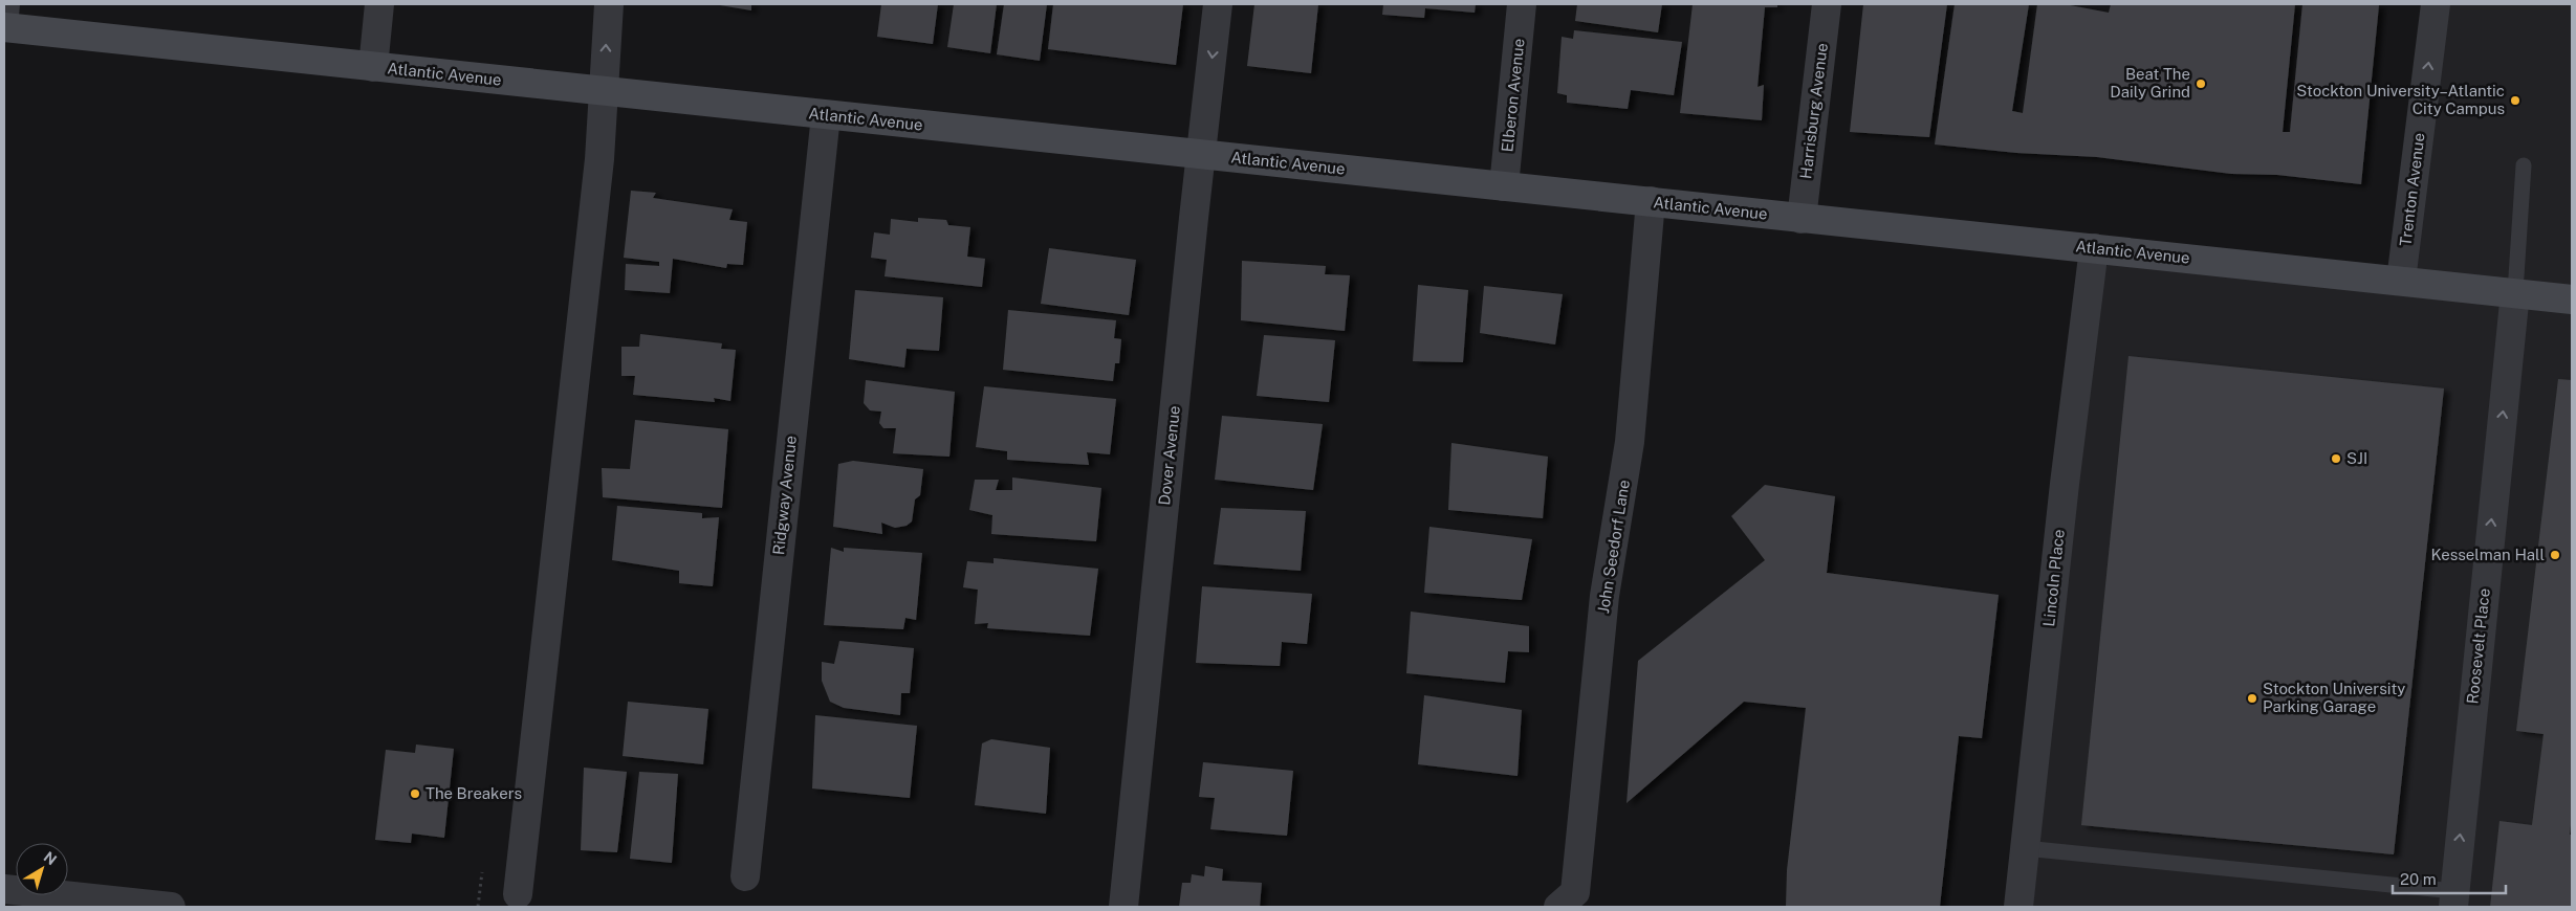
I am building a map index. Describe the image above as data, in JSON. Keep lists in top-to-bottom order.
{
  "streets": {
    "main road": ["Atlantic Avenue"],
    "street": [
      "Elberon Avenue",
      "Harrisburg Avenue",
      "Trenton Avenue",
      "Dover Avenue",
      "Ridgway Avenue",
      "John Seedorf Lane",
      "Lincoln Place",
      "Roosevelt Place"
    ]
  },
  "crossings": [
    ["Atlantic Avenue", "Elberon Avenue"],
    ["Atlantic Avenue", "Harrisburg Avenue"],
    ["Atlantic Avenue", "Trenton Avenue"],
    ["Atlantic Avenue", "Dover Avenue"],
    ["Atlantic Avenue", "Ridgway Avenue"],
    ["Atlantic Avenue", "John Seedorf Lane"],
    ["Atlantic Avenue", "Lincoln Place"],
    ["Atlantic Avenue", "Roosevelt Place"]
  ],
  "one_way": ["Trenton Avenue", "Roosevelt Place"],
  "places": [
    "Beat The Daily Grind",
    "Stockton University–Atlantic City Campus",
    "SJI",
    "Kesselman Hall",
    "Stockton University Parking Garage",
    "The Breakers"
  ],
  "scale_bar": "20 m",
  "north": "top right"
}
